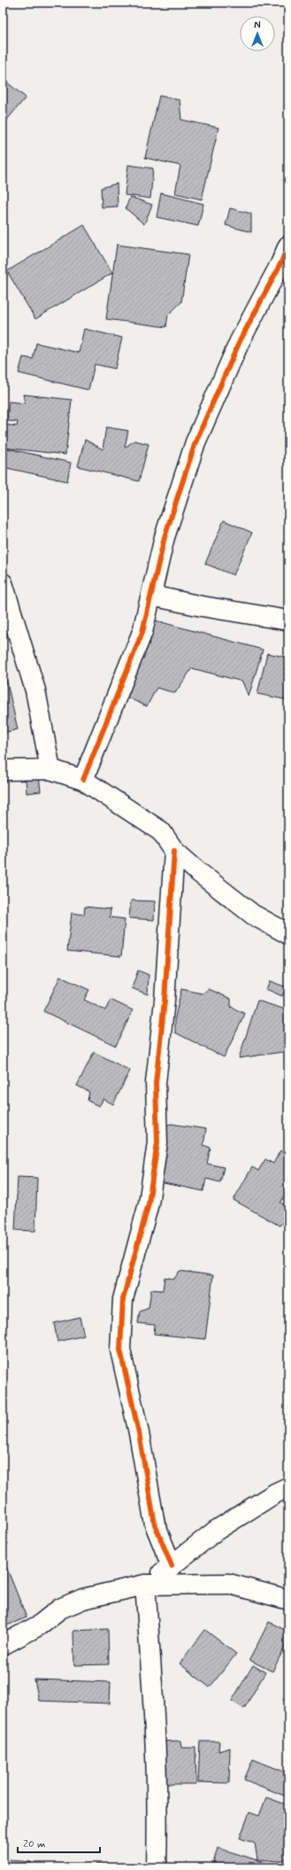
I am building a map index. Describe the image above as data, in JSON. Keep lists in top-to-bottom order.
{
  "scale_bar": "20 m",
  "north": "top"
}
